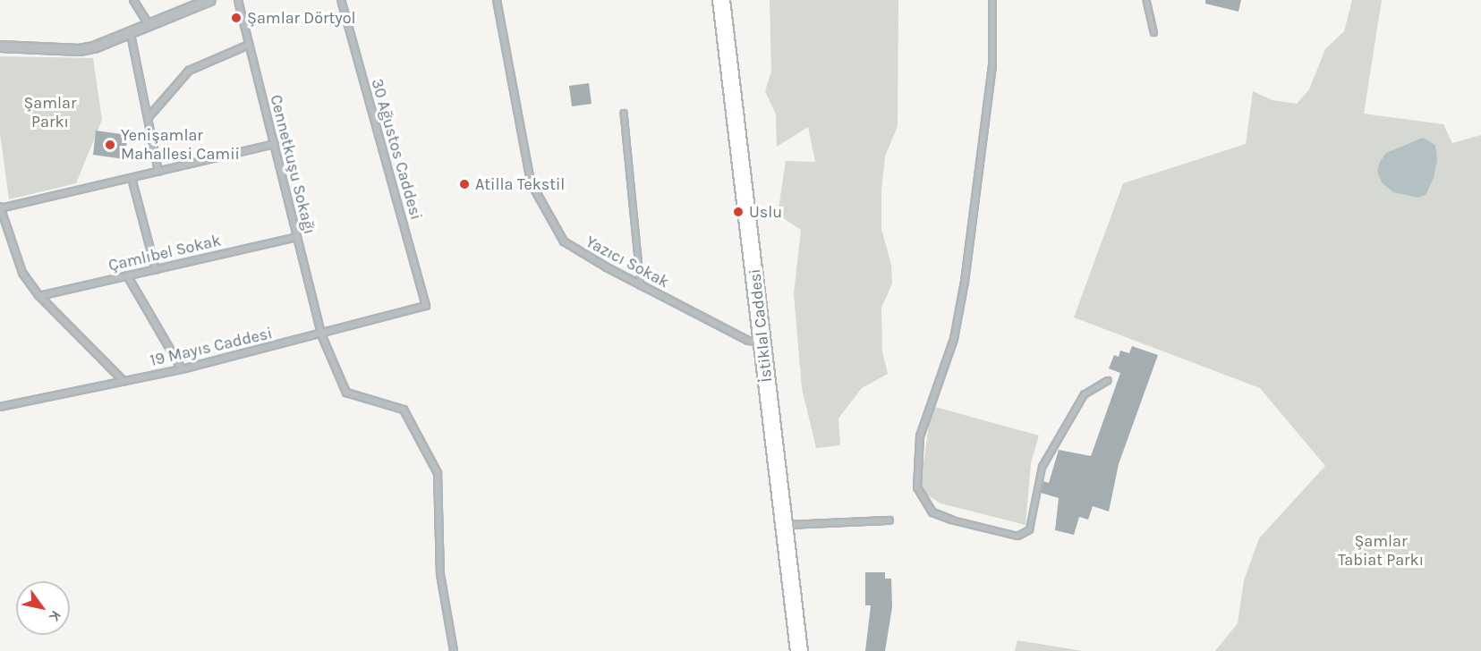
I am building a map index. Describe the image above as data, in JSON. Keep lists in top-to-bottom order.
{
  "streets": {
    "main road": ["İstiklal Caddesi"],
    "street": [
      "30 Ağustos Caddesi",
      "Cennetkuşu Sokağı",
      "Çamlıbel Sokak",
      "Yazıcı Sokak",
      "19 Mayıs Caddesi"
    ]
  },
  "crossings": [
    ["30 Ağustos Caddesi", "19 Mayıs Caddesi"],
    ["Cennetkuşu Sokağı", "Çamlıbel Sokak"],
    ["Cennetkuşu Sokağı", "19 Mayıs Caddesi"],
    ["Yazıcı Sokak", "İstiklal Caddesi"]
  ],
  "parks": ["Şamlar Parkı", "Şamlar Tabiat Parkı"],
  "places": [
    "Şamlar Dörtyol",
    "Yenişamlar Mahallesi Camii",
    "Atilla Tekstil",
    "Uslu"
  ],
  "north": "bottom right"
}
